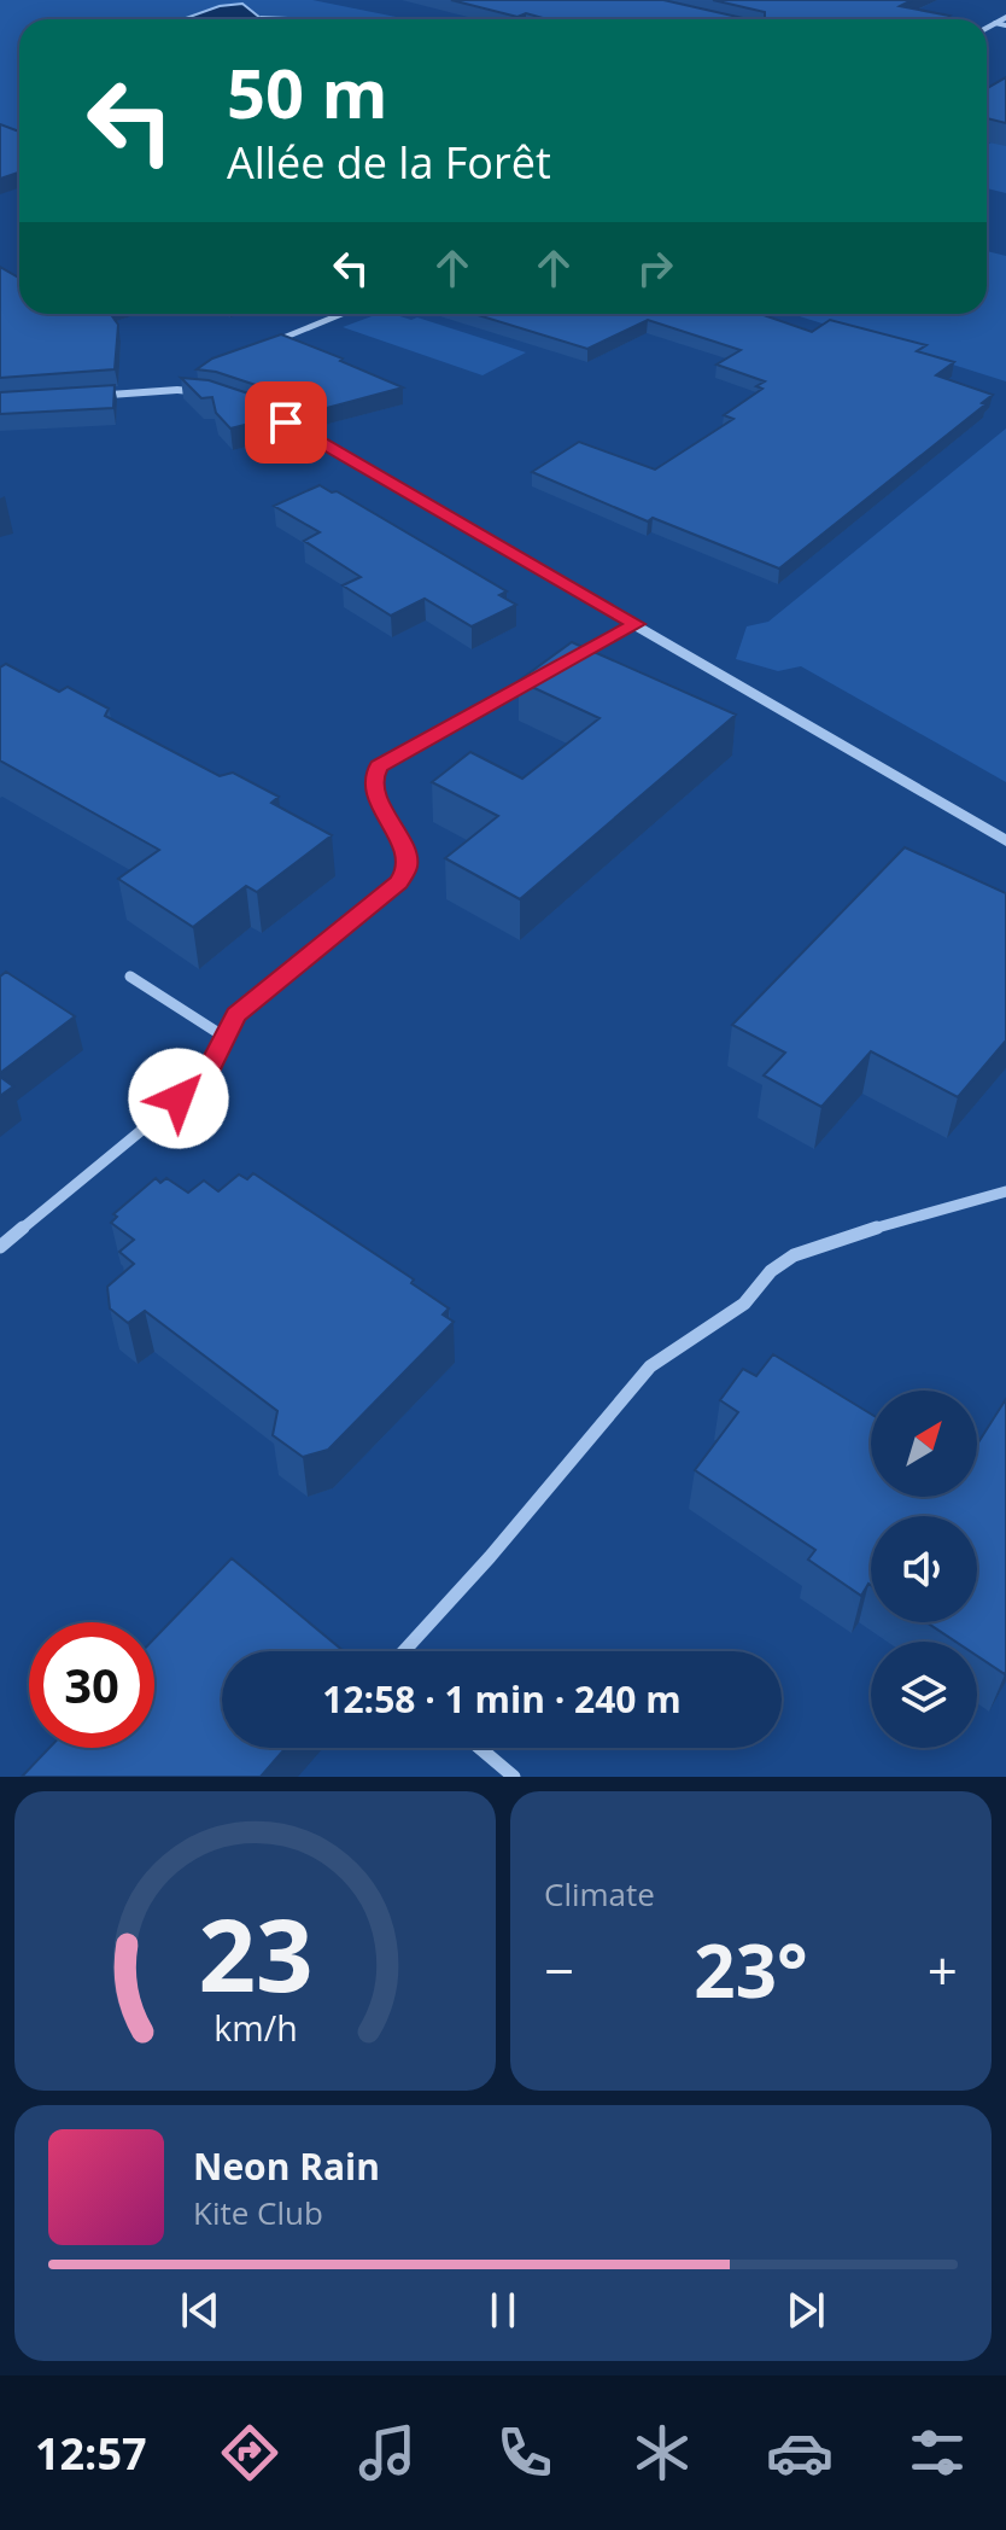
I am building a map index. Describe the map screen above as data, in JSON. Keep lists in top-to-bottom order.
{
  "north": "top right",
  "page": {
    "turn": ["50 m", "Allée de la Forêt"],
    "limit": "30",
    "trip": "12:58 · 1 min · 240 m",
    "tile": "Climate",
    "heat": ["−", "23°", "+"],
    "song": ["Neon Rain", "Kite Club"],
    "tabs": "12:57",
    "gauge": ["23", "km/h"]
  }
}
